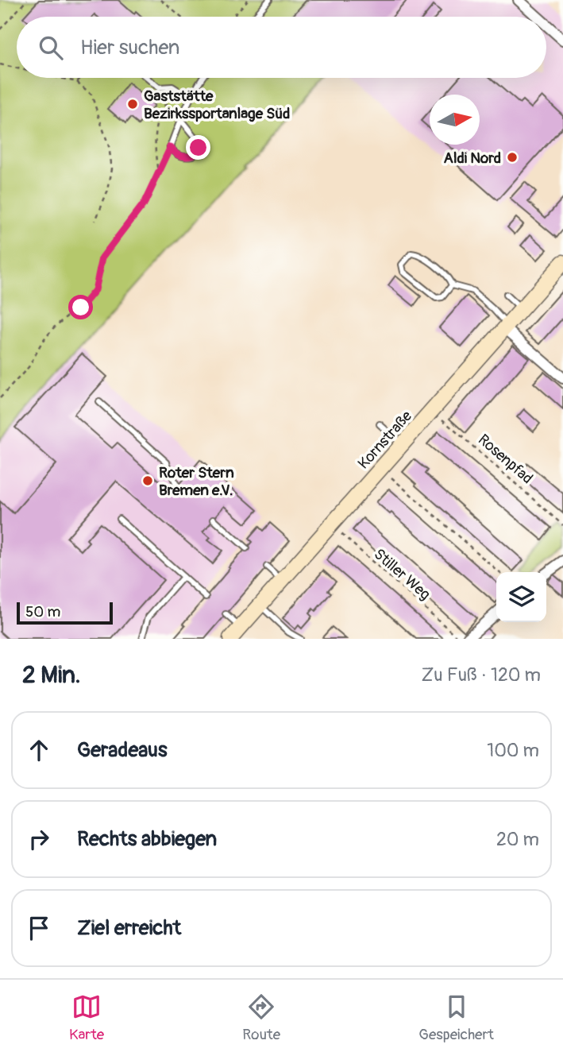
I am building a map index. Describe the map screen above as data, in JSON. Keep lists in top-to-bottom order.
{
  "streets": {
    "street": ["Kornstraße"],
    "path": ["Rosenpfad", "Stiller Weg"]
  },
  "crossings": [
    ["Kornstraße", "Rosenpfad"],
    ["Kornstraße", "Stiller Weg"]
  ],
  "places": ["Gaststätte Bezirkssportanlage Süd", "Aldi Nord", "Roter Stern Bremen e.V."],
  "scale_bar": "50 m",
  "north": "right",
  "page": {
    "search": "Hier suchen",
    "scale": "50 m",
    "heading": ["2 Min.", "Zu Fuß · 120 m"],
    "list": [
      ["Geradeaus", "100 m"],
      ["Rechts abbiegen", "20 m"],
      "Ziel erreicht"
    ],
    "nav": ["Karte", "Route", "Gespeichert"]
  }
}
